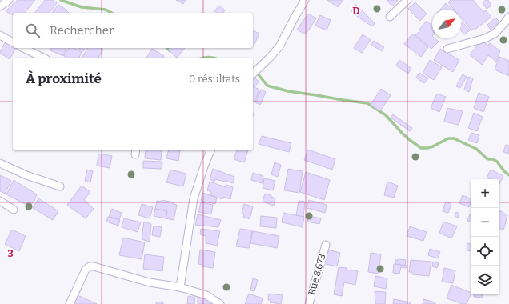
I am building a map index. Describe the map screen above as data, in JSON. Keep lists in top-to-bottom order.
{
  "streets": {
    "street": ["Rue 8.673"]
  },
  "north": "top right",
  "page": {
    "search": "Rechercher",
    "heading": ["À proximité", "0 résultats"],
    "map_buttons": ["+", "−"]
  },
  "grid": {
    "columns": ["D"],
    "rows": ["3"]
  }
}
